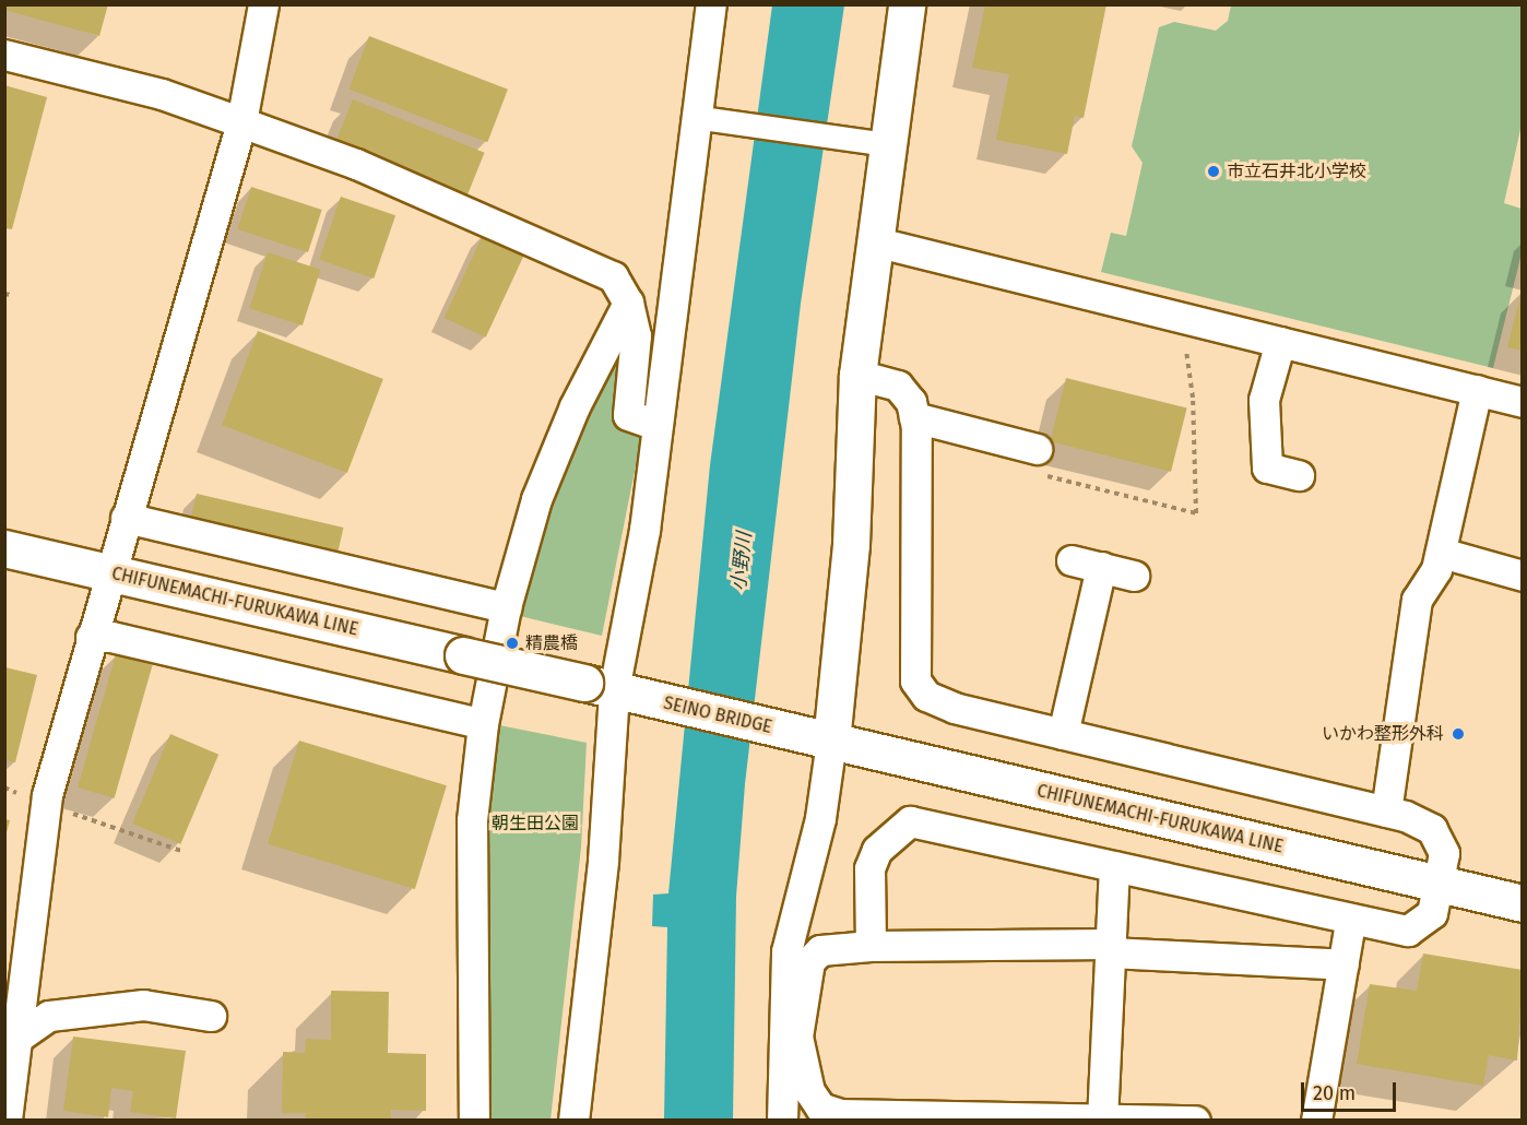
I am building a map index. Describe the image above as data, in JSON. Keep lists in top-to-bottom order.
{
  "streets": {
    "street": ["CHIFUNEMACHI-FURUKAWA LINE", "SEINO BRIDGE"]
  },
  "crossings": [
    ["CHIFUNEMACHI-FURUKAWA LINE", "SEINO BRIDGE"]
  ],
  "water": ["小野川"],
  "parks": ["朝生田公園"],
  "places": ["市立石井北小学校", "精農橋", "いかわ整形外科"],
  "scale_bar": "20 m"
}
